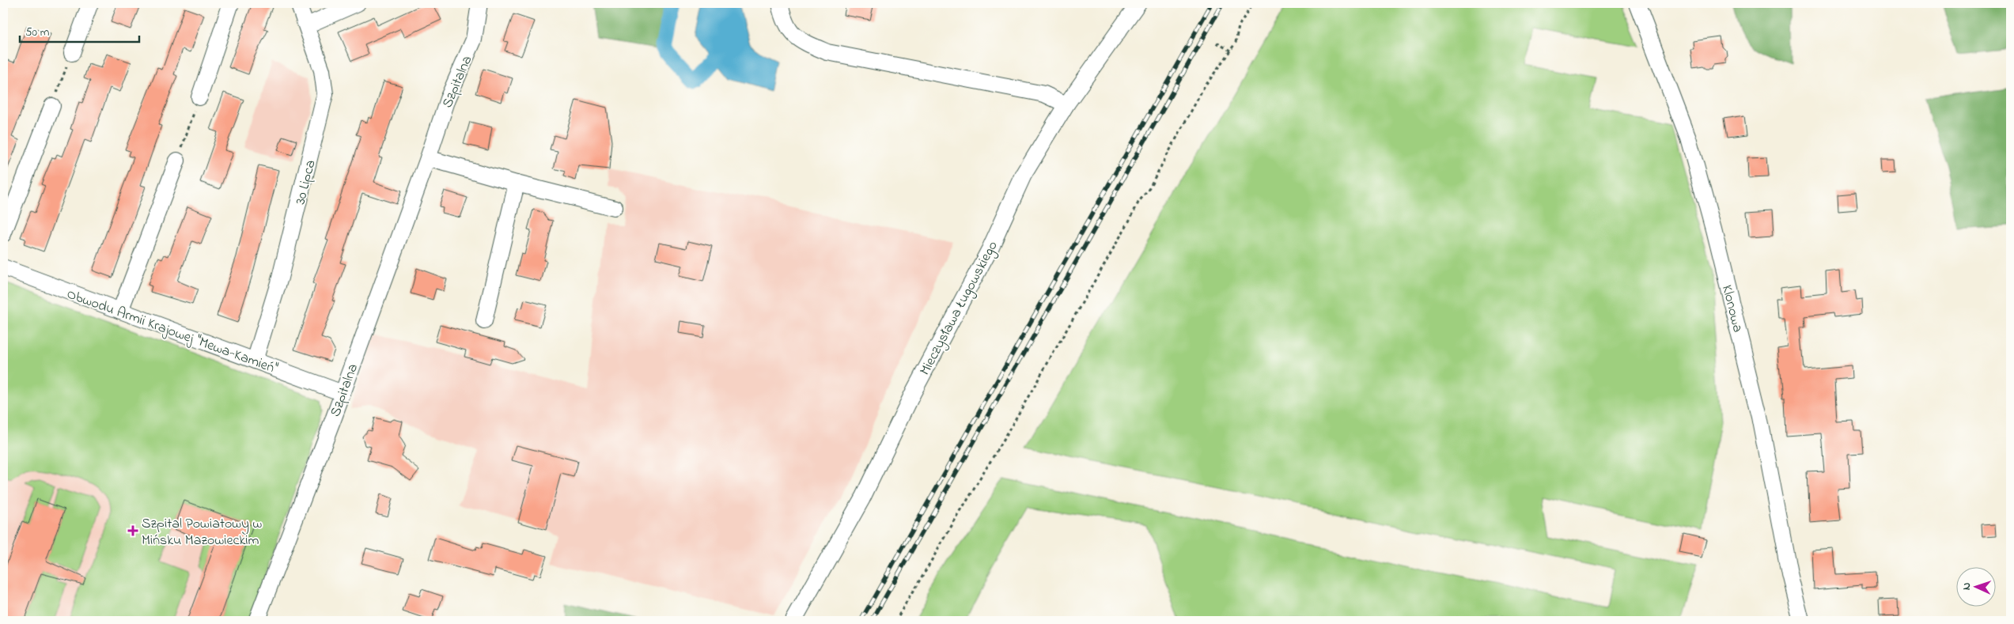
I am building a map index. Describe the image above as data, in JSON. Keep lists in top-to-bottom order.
{
  "streets": {
    "street": [
      "Szpitalna",
      "30 Lipca",
      "Mieczysława Ługowskiego",
      "Klonowa",
      "Obwodu Armii Krajowej \"Mewa-Kamień\""
    ]
  },
  "crossings": [
    ["Szpitalna", "Obwodu Armii Krajowej \"Mewa-Kamień\""],
    ["30 Lipca", "Obwodu Armii Krajowej \"Mewa-Kamień\""]
  ],
  "places": {
    "health": ["Szpital Powiatowy w Mińsku Mazowieckim"]
  },
  "scale_bar": "50 m",
  "north": "left"
}
